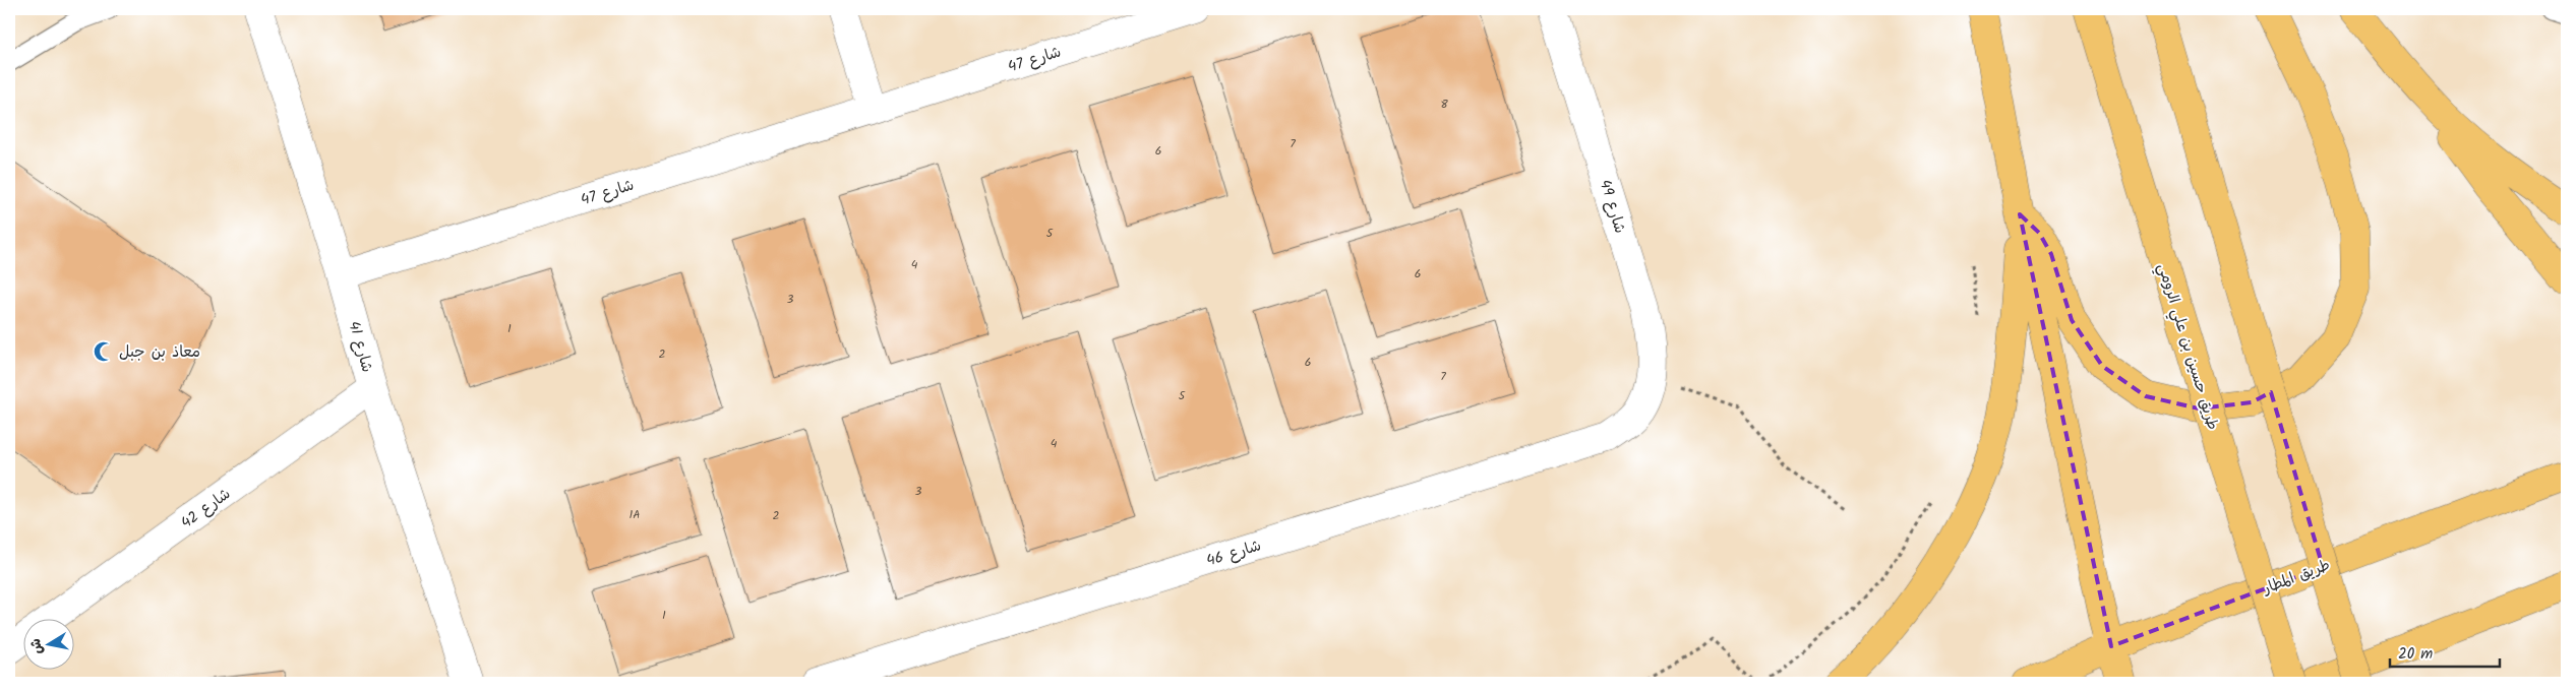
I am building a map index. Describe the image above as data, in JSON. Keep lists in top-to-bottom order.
{
  "streets": {
    "highway": ["طريق حسين بن علي الرومي", "طريق المطار"],
    "street": [
      "شارع 47",
      "شارع 49",
      "شارع 41",
      "شارع 42",
      "شارع 46"
    ]
  },
  "crossings": [
    ["شارع 47", "شارع 41"],
    ["شارع 49", "شارع 46"],
    ["شارع 41", "شارع 42"]
  ],
  "places": {
    "mosque": ["معاذ بن جبل"]
  },
  "house_numbers": [
    "8",
    "7",
    "6",
    "5",
    "4",
    "6",
    "3",
    "1",
    "2",
    "6",
    "7",
    "5",
    "4",
    "3",
    "1A",
    "2",
    "1"
  ],
  "scale_bar": "20 m",
  "north": "left"
}
